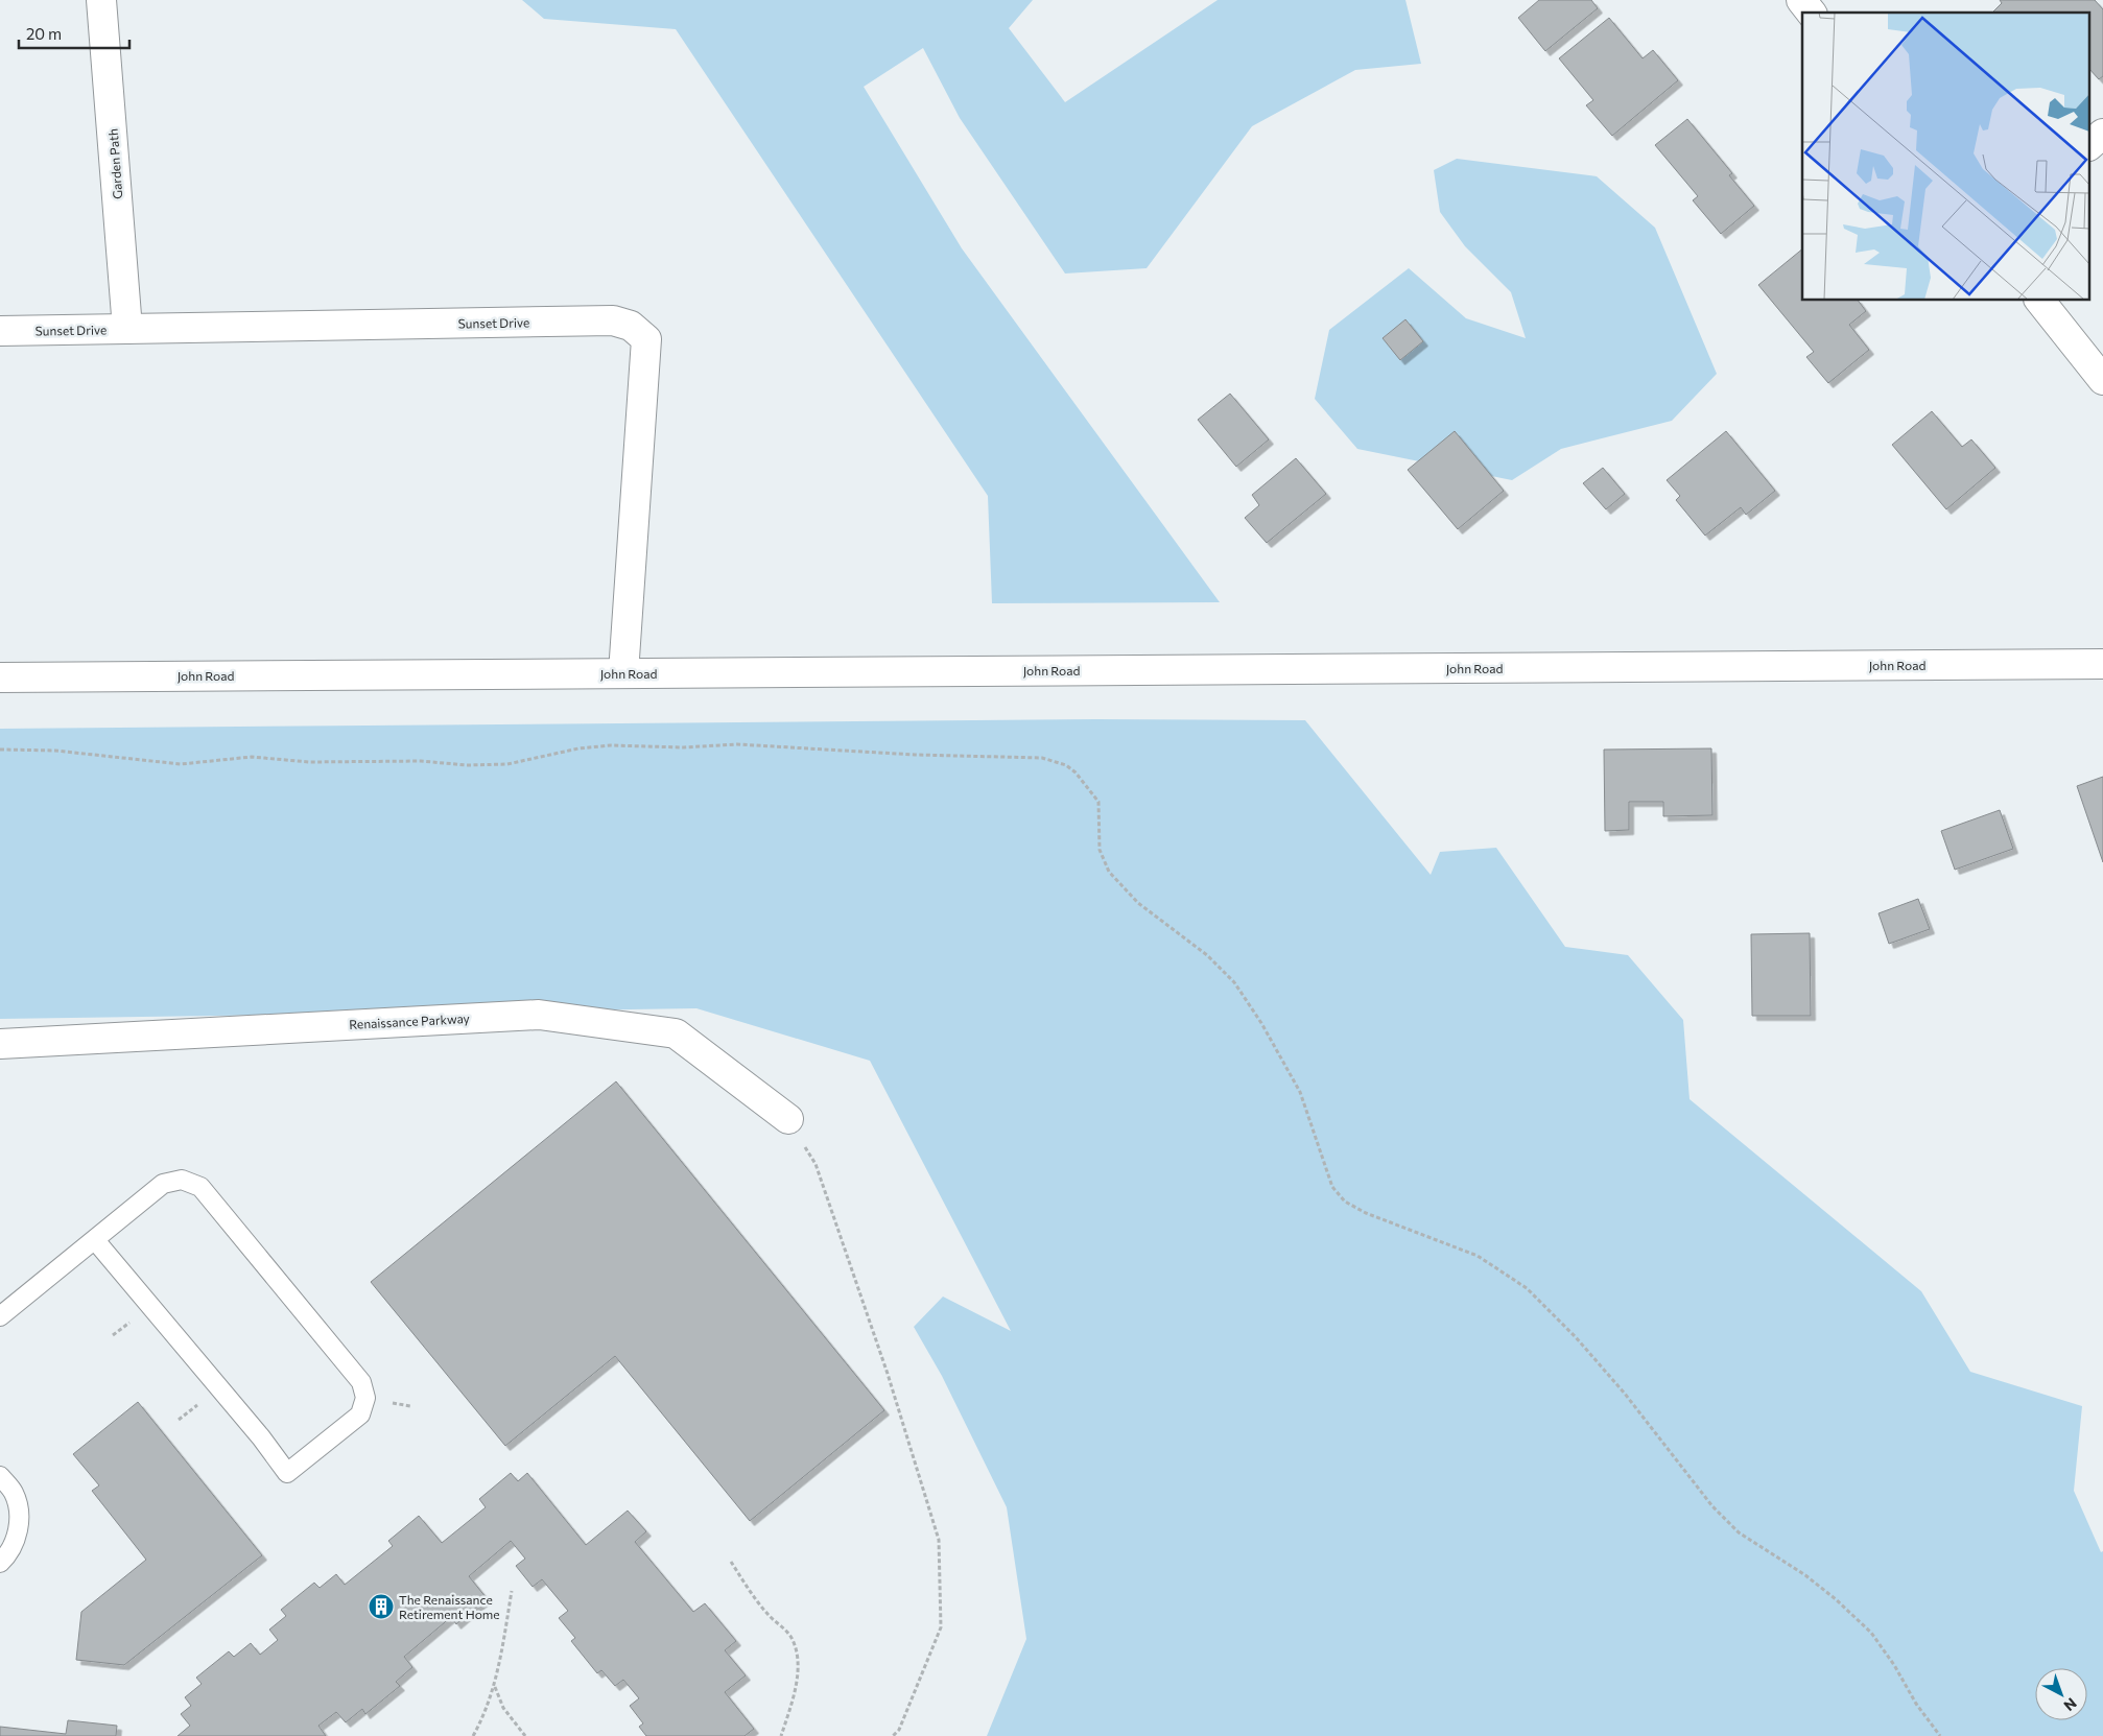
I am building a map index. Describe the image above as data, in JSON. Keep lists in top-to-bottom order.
{
  "streets": {
    "street": [
      "Garden Path",
      "Sunset Drive",
      "John Road",
      "Renaissance Parkway"
    ]
  },
  "crossings": [
    ["Garden Path", "Sunset Drive"],
    ["Sunset Drive", "John Road"]
  ],
  "places": {
    "building": ["The Renaissance Retirement Home"]
  },
  "scale_bar": "20 m",
  "north": "bottom right"
}
